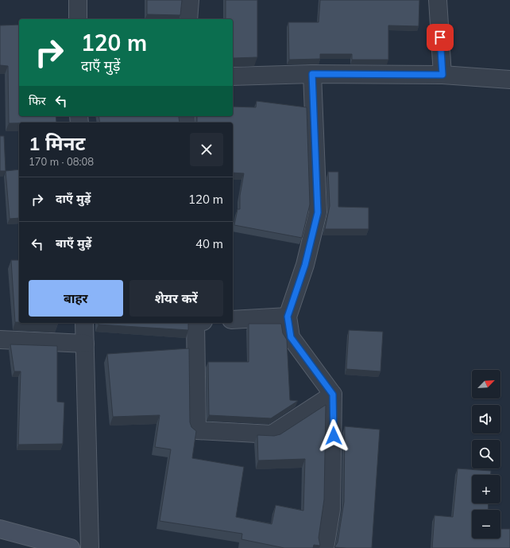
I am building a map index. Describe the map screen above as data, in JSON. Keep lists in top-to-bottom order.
{
  "north": "top right",
  "page": {
    "turn": ["120 m", "दाएँ मुड़ें"],
    "then": "फिर",
    "heading": ["1 मिनट", "170 m · 08:08"],
    "list": [
      {
        "name": "दाएँ मुड़ें",
        "value": "120 m"
      },
      {
        "name": "बाएँ मुड़ें",
        "value": "40 m"
      }
    ],
    "buttons": ["बाहर", "शेयर करें"],
    "map_buttons": ["+", "−"]
  }
}
